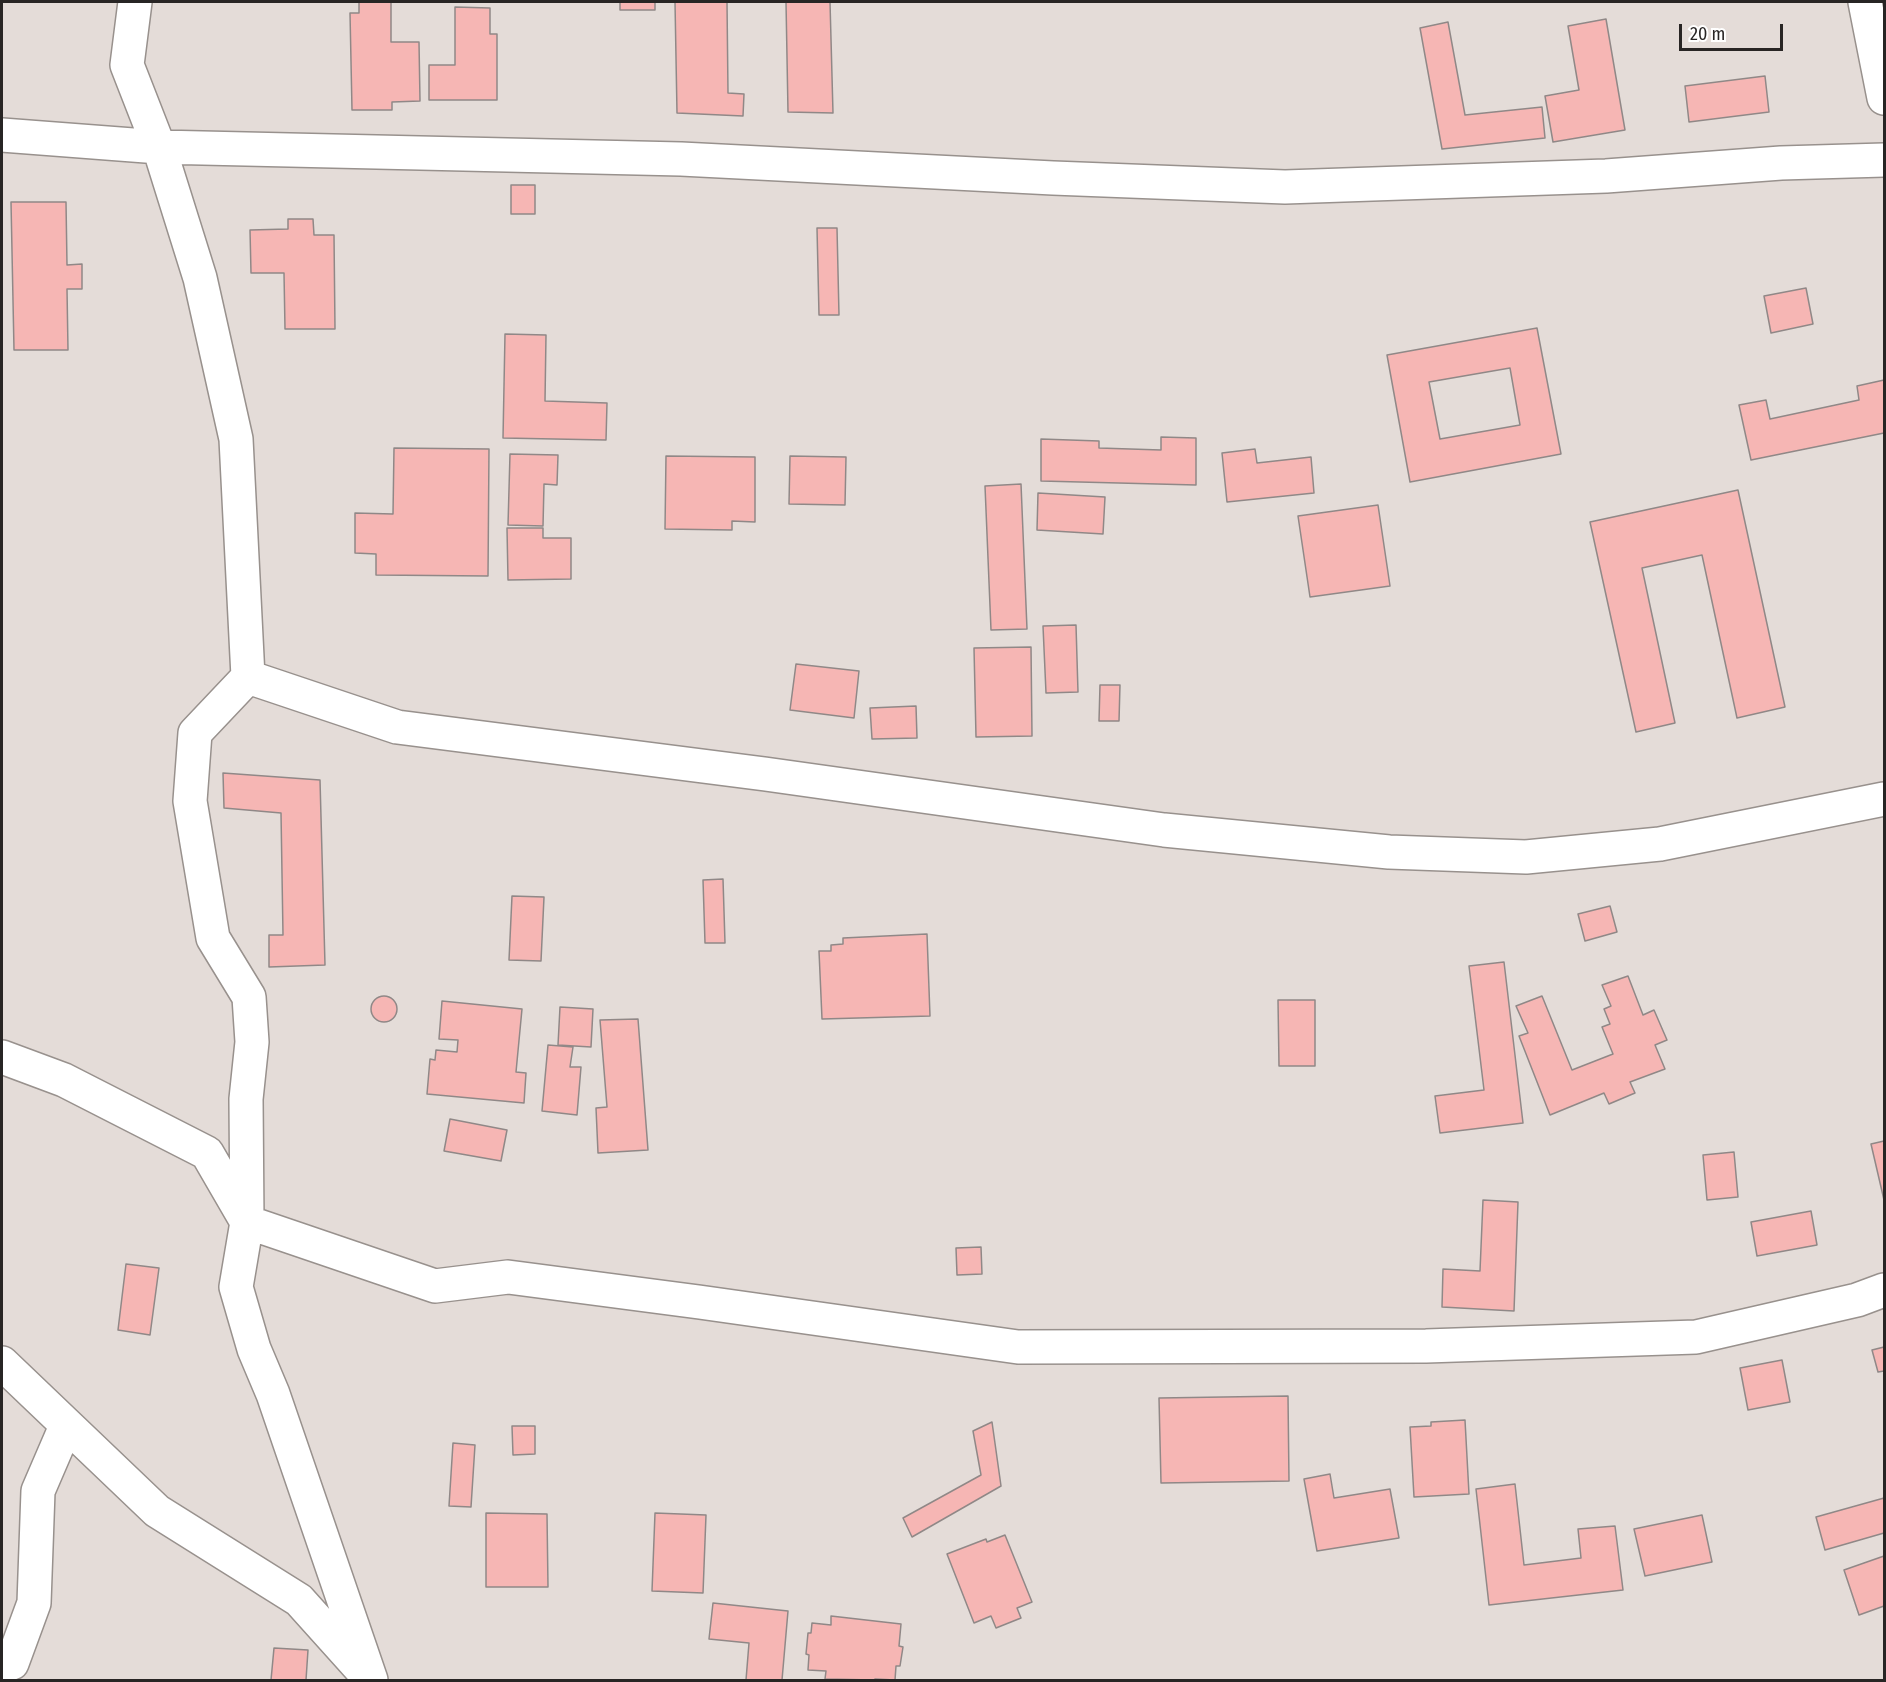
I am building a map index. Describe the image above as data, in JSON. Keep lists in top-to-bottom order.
{
  "scale_bar": "20 m"
}
